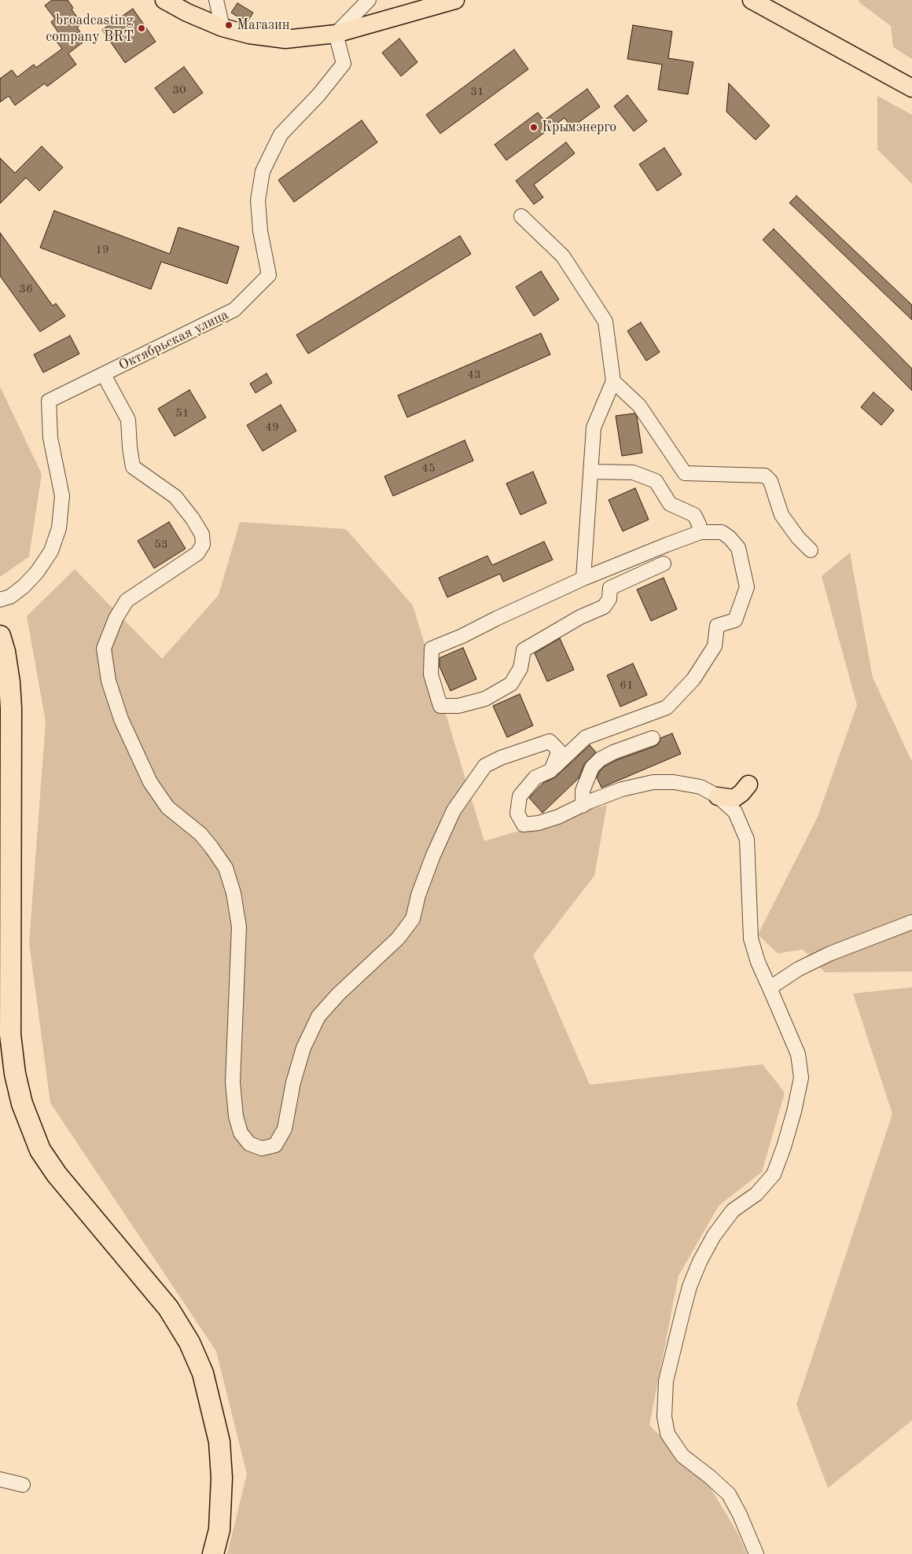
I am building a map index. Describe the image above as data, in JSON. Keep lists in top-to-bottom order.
{
  "streets": {
    "street": ["Октябрьская улица"]
  },
  "places": ["Магазин", "broadcasting company BRT", "Крымэнерго"],
  "house_numbers": [
    "30",
    "31",
    "19",
    "36",
    "43",
    "51",
    "49",
    "45",
    "53",
    "61"
  ]
}
